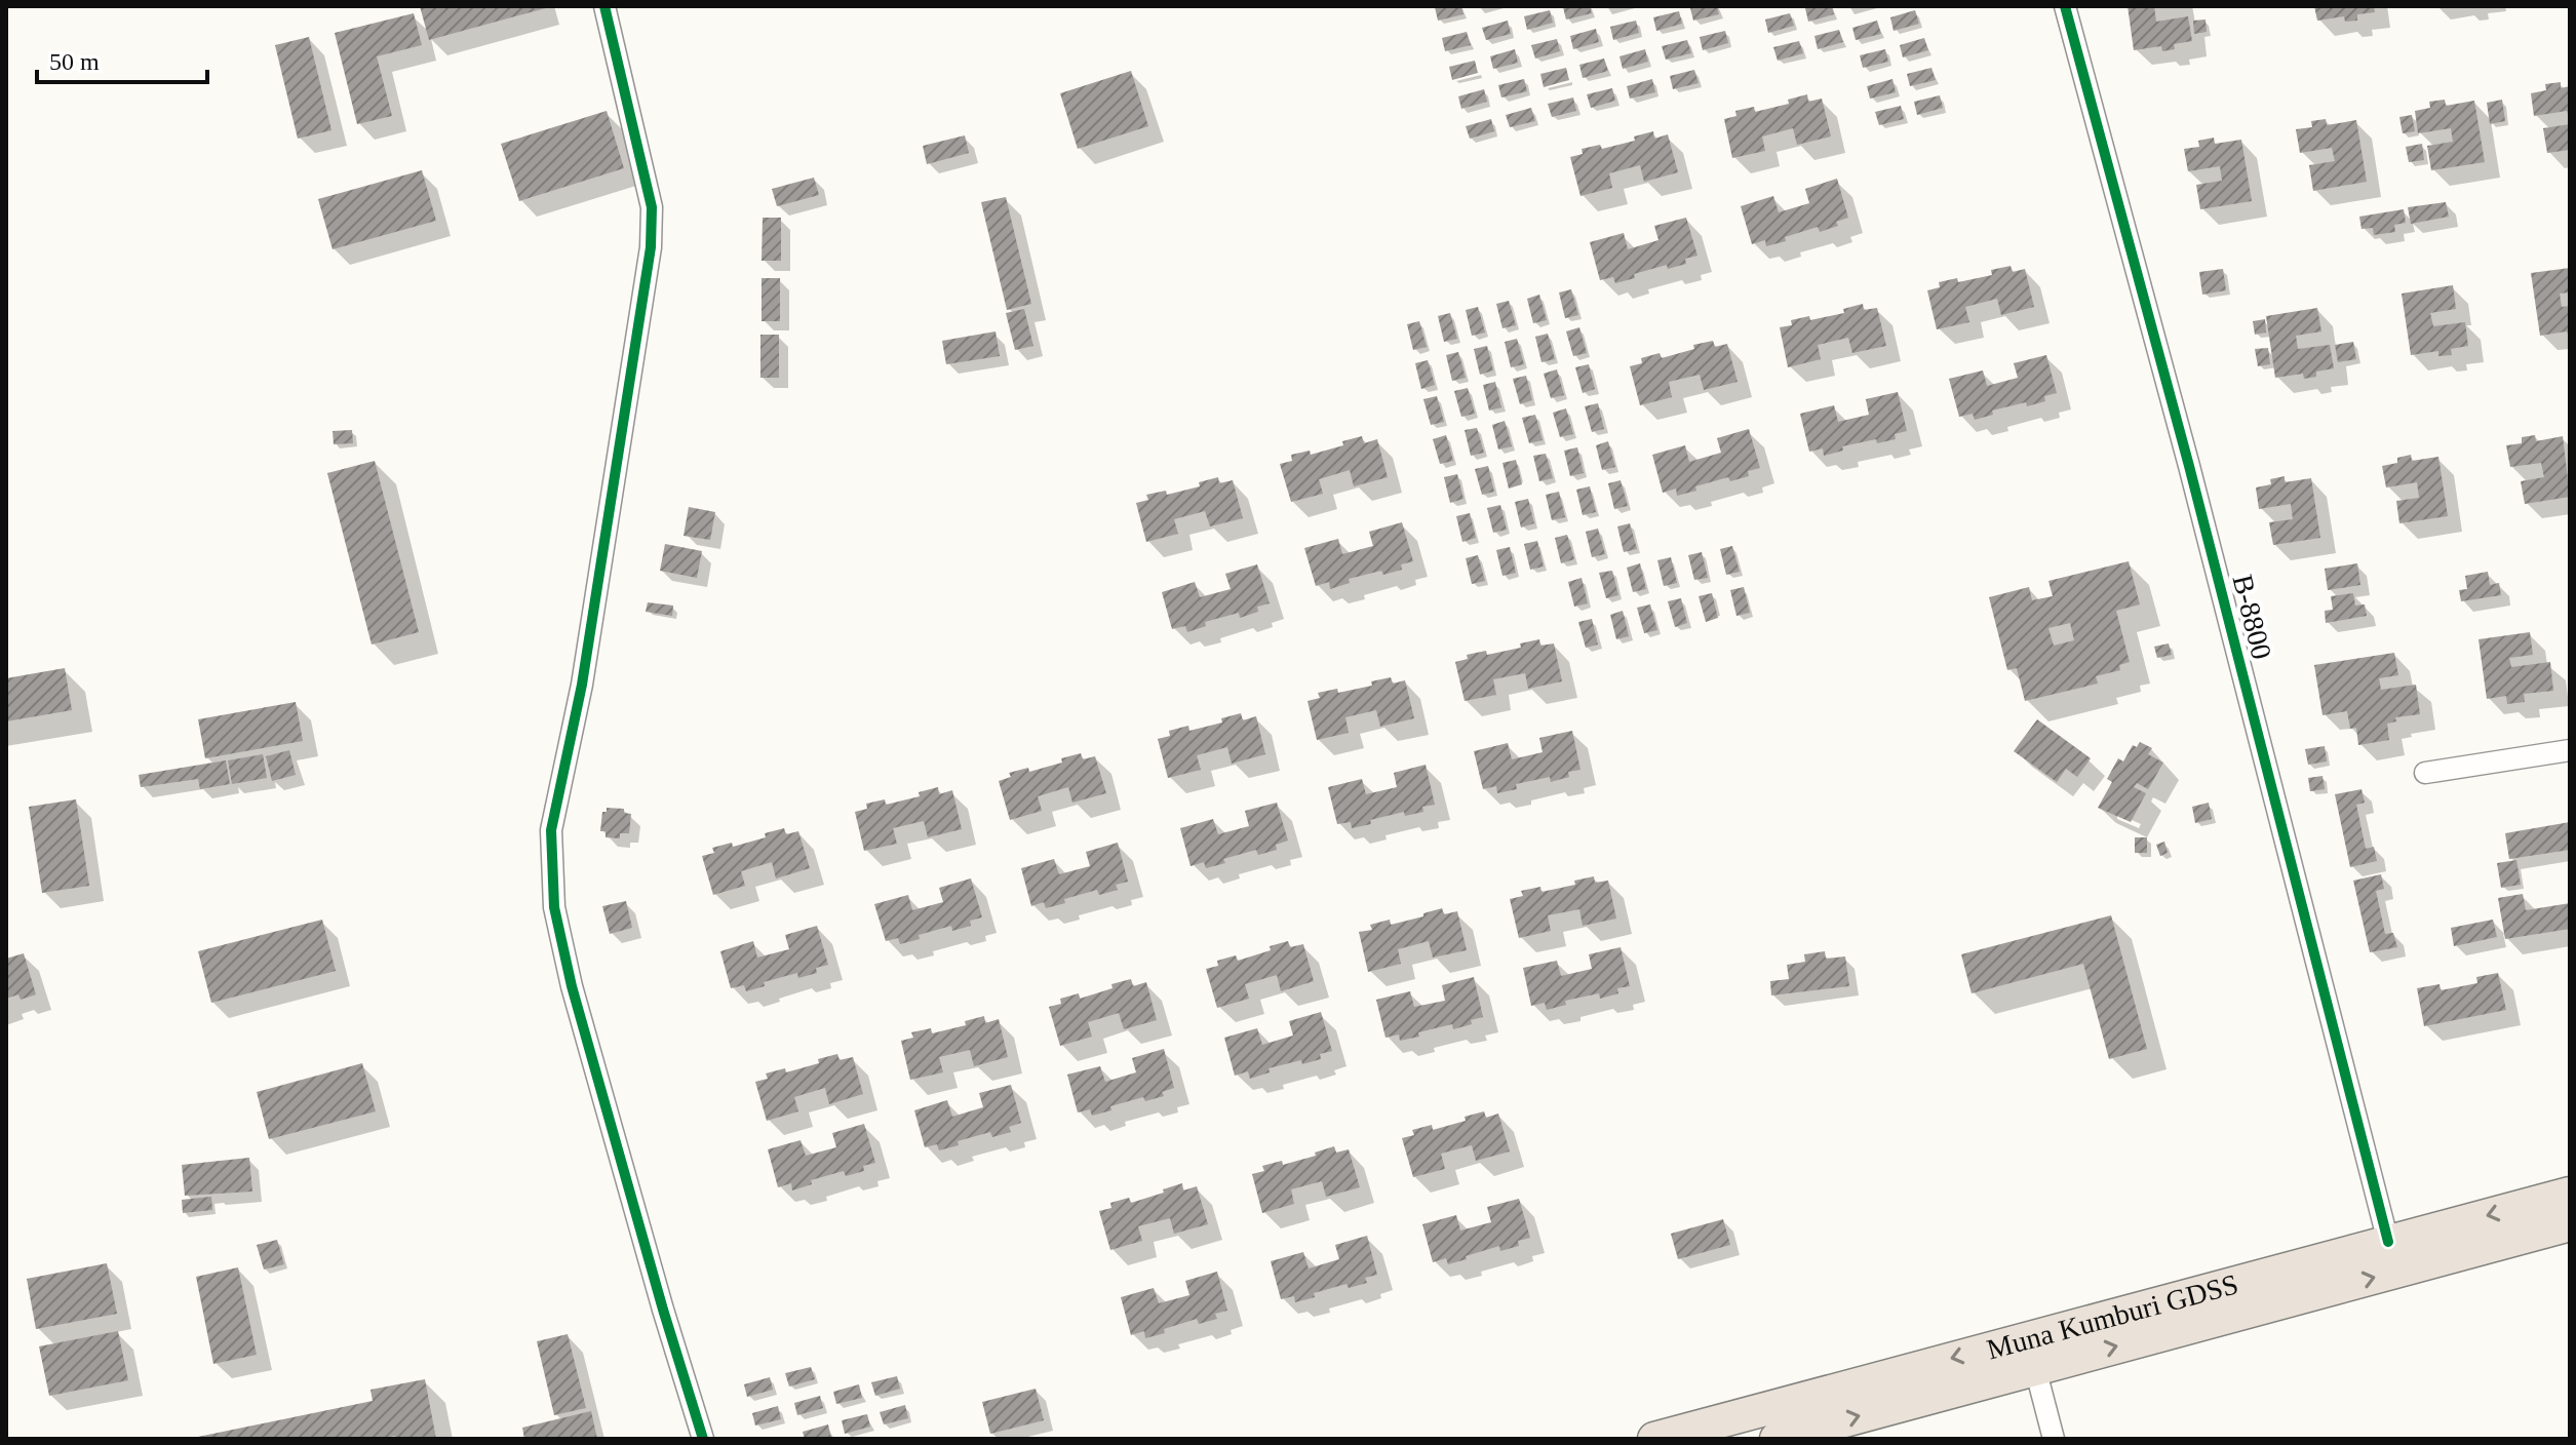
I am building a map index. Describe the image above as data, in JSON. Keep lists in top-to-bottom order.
{
  "streets": {
    "highway": ["Muna Kumburi GDSS"],
    "street": ["B-8800"]
  },
  "crossings": [
    ["B-8800", "Muna Kumburi GDSS"]
  ],
  "scale_bar": "50 m"
}
